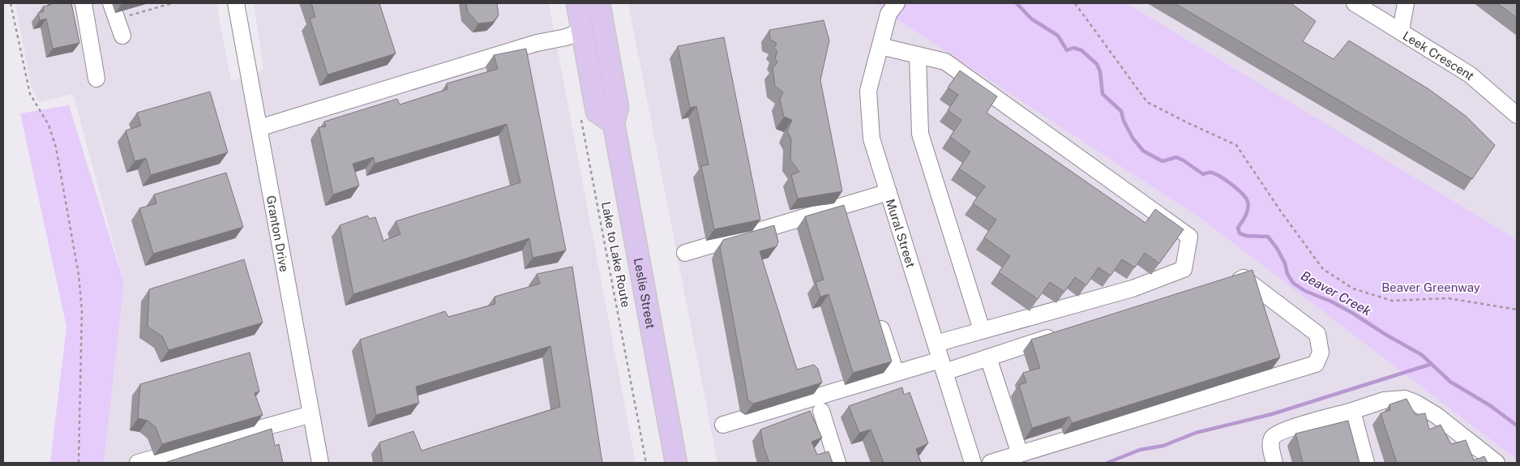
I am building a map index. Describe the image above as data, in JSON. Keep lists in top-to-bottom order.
{
  "streets": {
    "main road": ["Leslie Street"],
    "street": ["Leek Crescent", "Granton Drive", "Mural Street"],
    "path": ["Lake to Lake Route"]
  },
  "water": ["Beaver Creek"],
  "parks": ["Beaver Greenway"]
}
